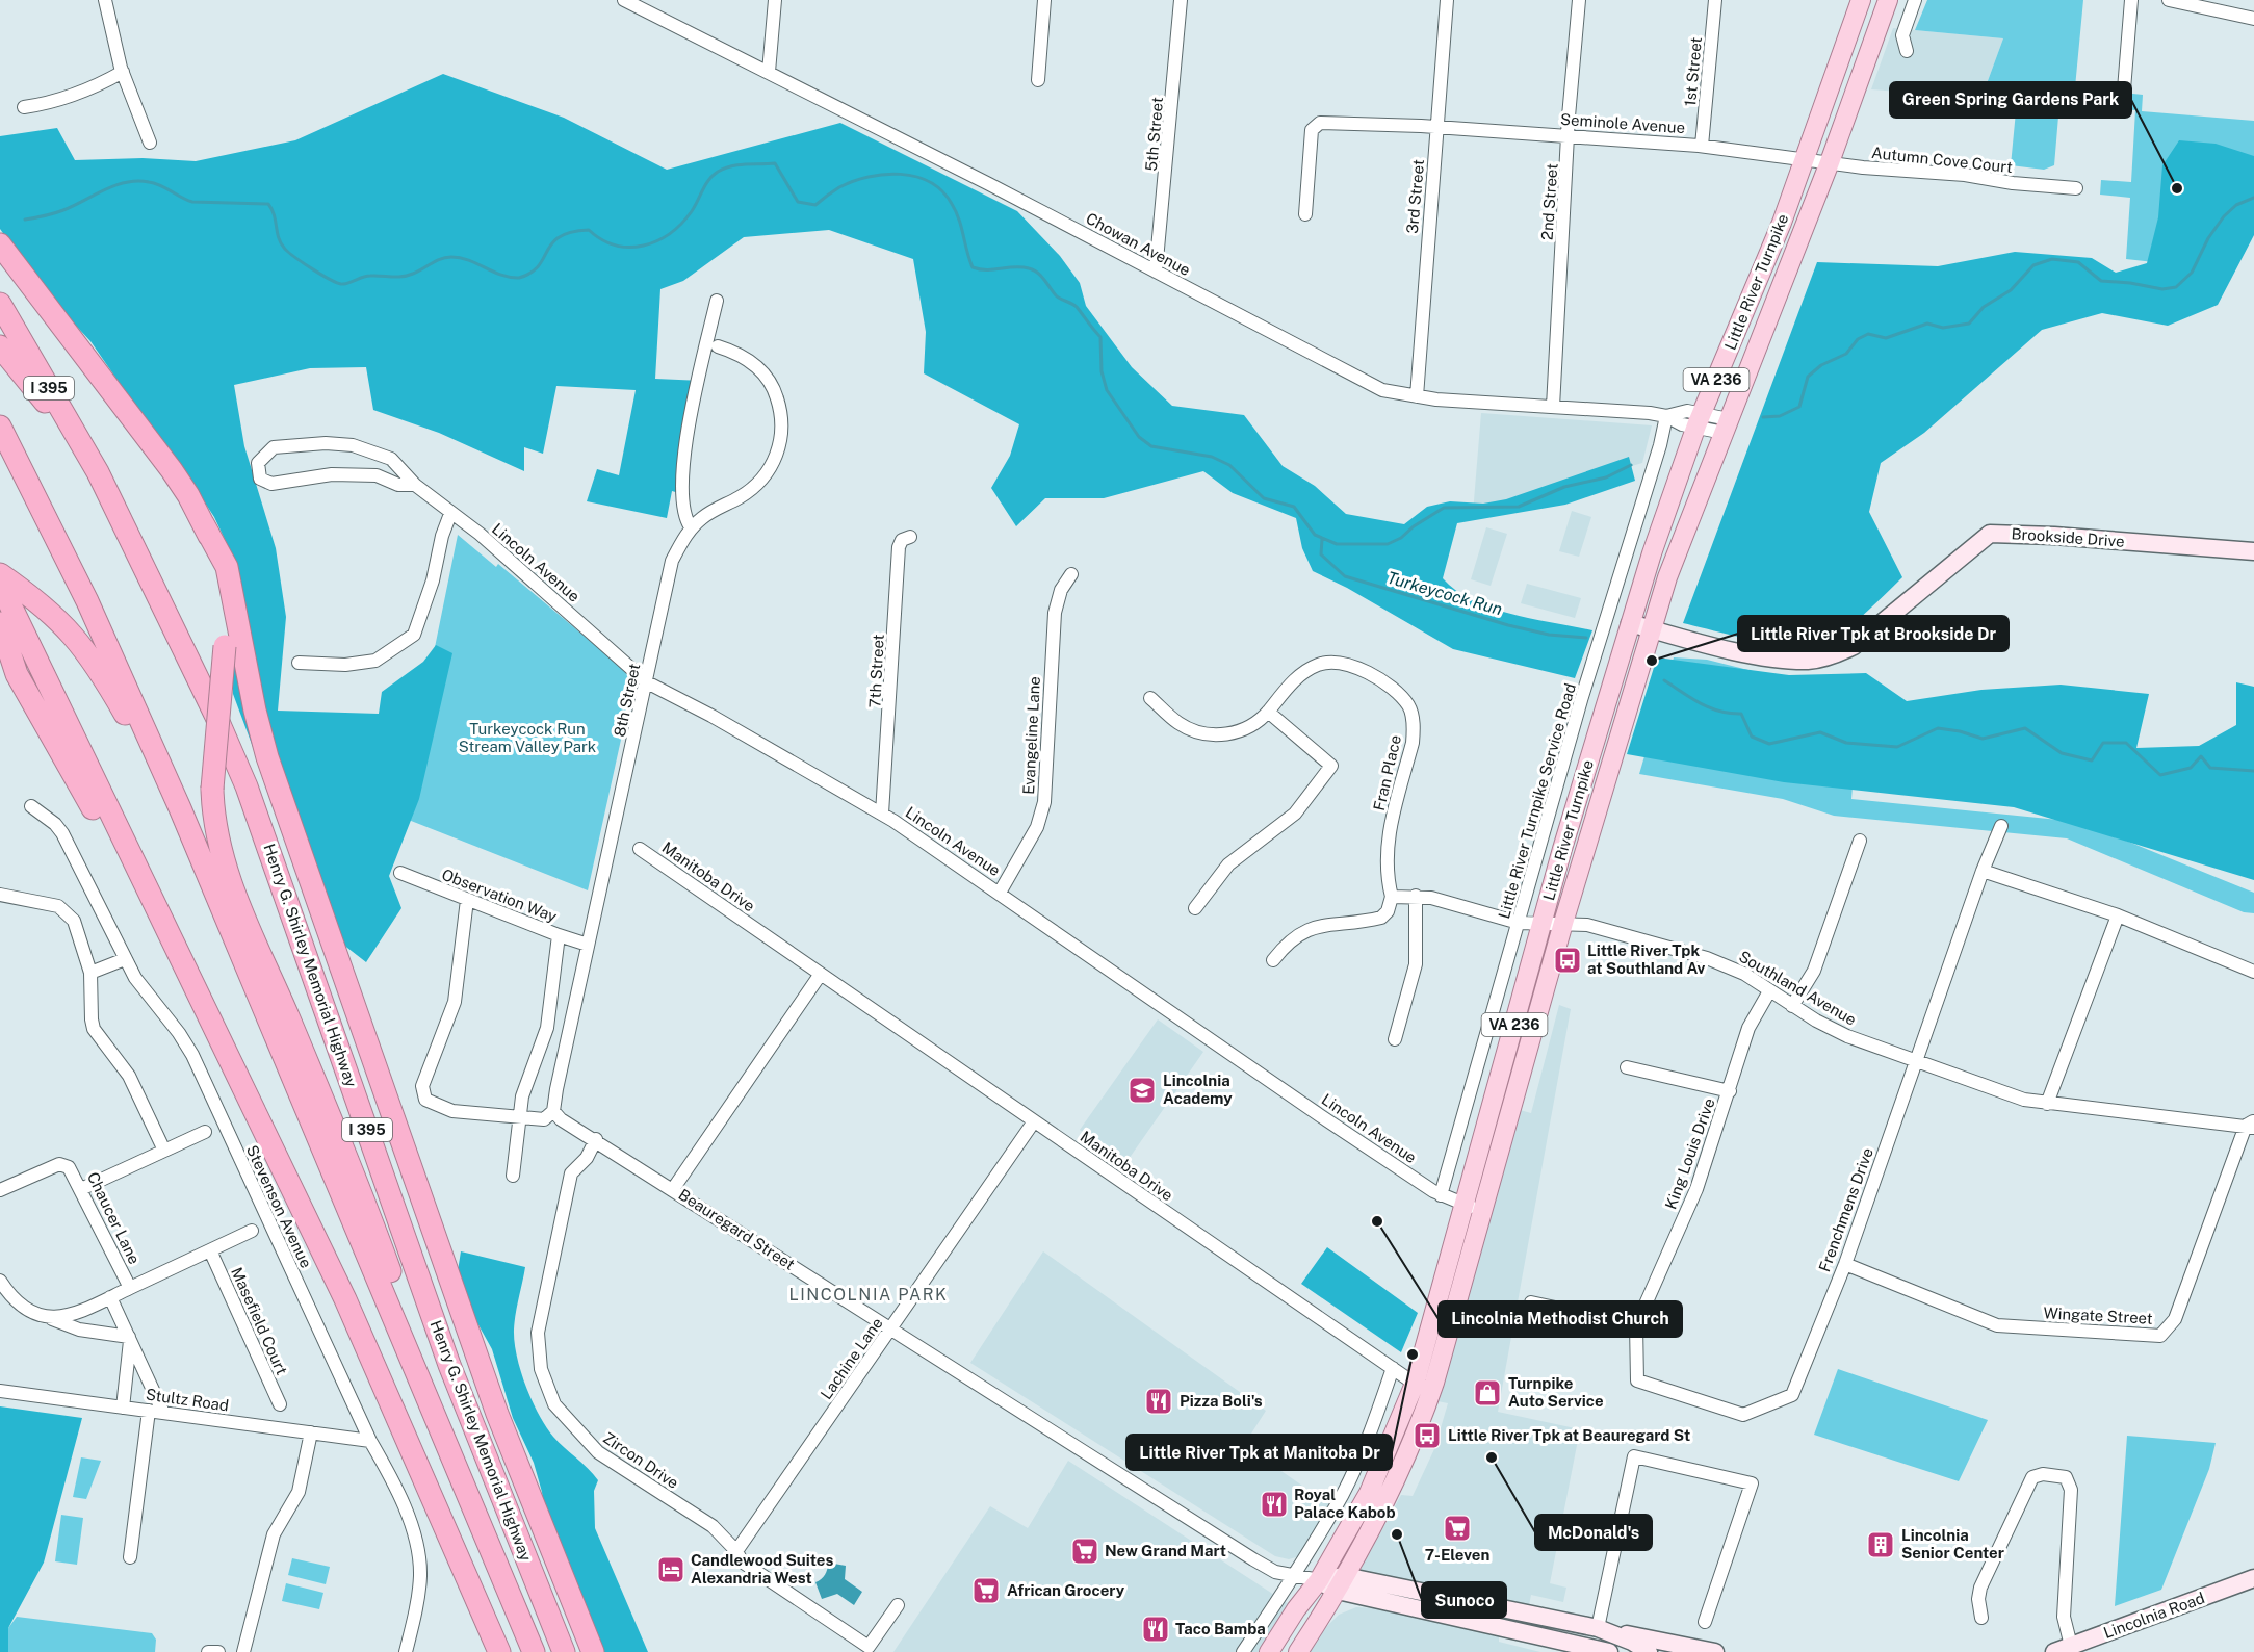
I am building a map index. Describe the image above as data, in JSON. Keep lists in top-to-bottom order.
{
  "streets": {
    "highway": ["I 395", "Henry G. Shirley Memorial Highway"],
    "main road": [
      "Little River Turnpike",
      "VA 236",
      "Brookside Drive",
      "Beauregard Street",
      "Lincolnia Road"
    ],
    "street": [
      "1st Street",
      "Seminole Avenue",
      "5th Street",
      "Autumn Cove Court",
      "3rd Street",
      "2nd Street",
      "Chowan Avenue",
      "Lincoln Avenue",
      "7th Street",
      "8th Street",
      "Evangeline Lane",
      "Fran Place",
      "Little River Turnpike Service Road",
      "Manitoba Drive",
      "Observation Way",
      "Southland Avenue",
      "King Louis Drive",
      "Stevenson Avenue",
      "Frenchmens Drive",
      "Chaucer Lane",
      "Wingate Street",
      "Masefield Court",
      "Lachine Lane",
      "Stultz Road",
      "Zircon Drive"
    ]
  },
  "crossings": [
    ["1st Street", "Seminole Avenue"],
    ["Seminole Avenue", "Autumn Cove Court"],
    ["Seminole Avenue", "3rd Street"],
    ["Seminole Avenue", "2nd Street"],
    ["Seminole Avenue", "Little River Turnpike"],
    ["5th Street", "Chowan Avenue"],
    ["Autumn Cove Court", "Little River Turnpike"],
    ["3rd Street", "Chowan Avenue"],
    ["2nd Street", "Chowan Avenue"],
    ["Chowan Avenue", "Little River Turnpike"],
    ["Chowan Avenue", "Little River Turnpike Service Road"],
    ["Little River Turnpike", "Brookside Drive"],
    ["Little River Turnpike", "Lincoln Avenue"],
    ["Little River Turnpike", "Manitoba Drive"],
    ["Little River Turnpike", "Southland Avenue"],
    ["Little River Turnpike", "Beauregard Street"],
    ["Lincoln Avenue", "7th Street"],
    ["Lincoln Avenue", "8th Street"],
    ["Lincoln Avenue", "Evangeline Lane"],
    ["Lincoln Avenue", "Little River Turnpike Service Road"],
    ["8th Street", "Observation Way"],
    ["8th Street", "Beauregard Street"],
    ["Fran Place", "Southland Avenue"],
    ["Little River Turnpike Service Road", "Southland Avenue"],
    ["Manitoba Drive", "Lachine Lane"],
    ["Southland Avenue", "King Louis Drive"],
    ["Southland Avenue", "Frenchmens Drive"],
    ["Southland Avenue", "Wingate Street"],
    ["King Louis Drive", "Frenchmens Drive"],
    ["Stevenson Avenue", "Stultz Road"],
    ["Frenchmens Drive", "Wingate Street"],
    ["Beauregard Street", "Lachine Lane"],
    ["Beauregard Street", "Zircon Drive"],
    ["Lachine Lane", "Zircon Drive"]
  ],
  "districts": ["LINCOLNIA PARK"],
  "water": ["Turkeycock Run"],
  "parks": ["Turkeycock Run Stream Valley Park"],
  "places": {
    "other": [
      "Green Spring Gardens Park",
      "Little River Tpk at Brookside Dr",
      "Lincolnia Methodist Church",
      "Little River Tpk at Manitoba Dr",
      "McDonald's",
      "Sunoco"
    ],
    "bus stop": ["Little River Tpk at Southland Av", "Little River Tpk at Beauregard St"],
    "school or university": ["Lincolnia Academy"],
    "shop": ["Turnpike Auto Service"],
    "restaurant": ["Pizza Boli's", "Royal Palace Kabob", "Taco Bamba"],
    "supermarket": ["7-Eleven", "New Grand Mart", "African Grocery"],
    "building": ["Lincolnia Senior Center"],
    "hotel": ["Candlewood Suites Alexandria West"]
  }
}
